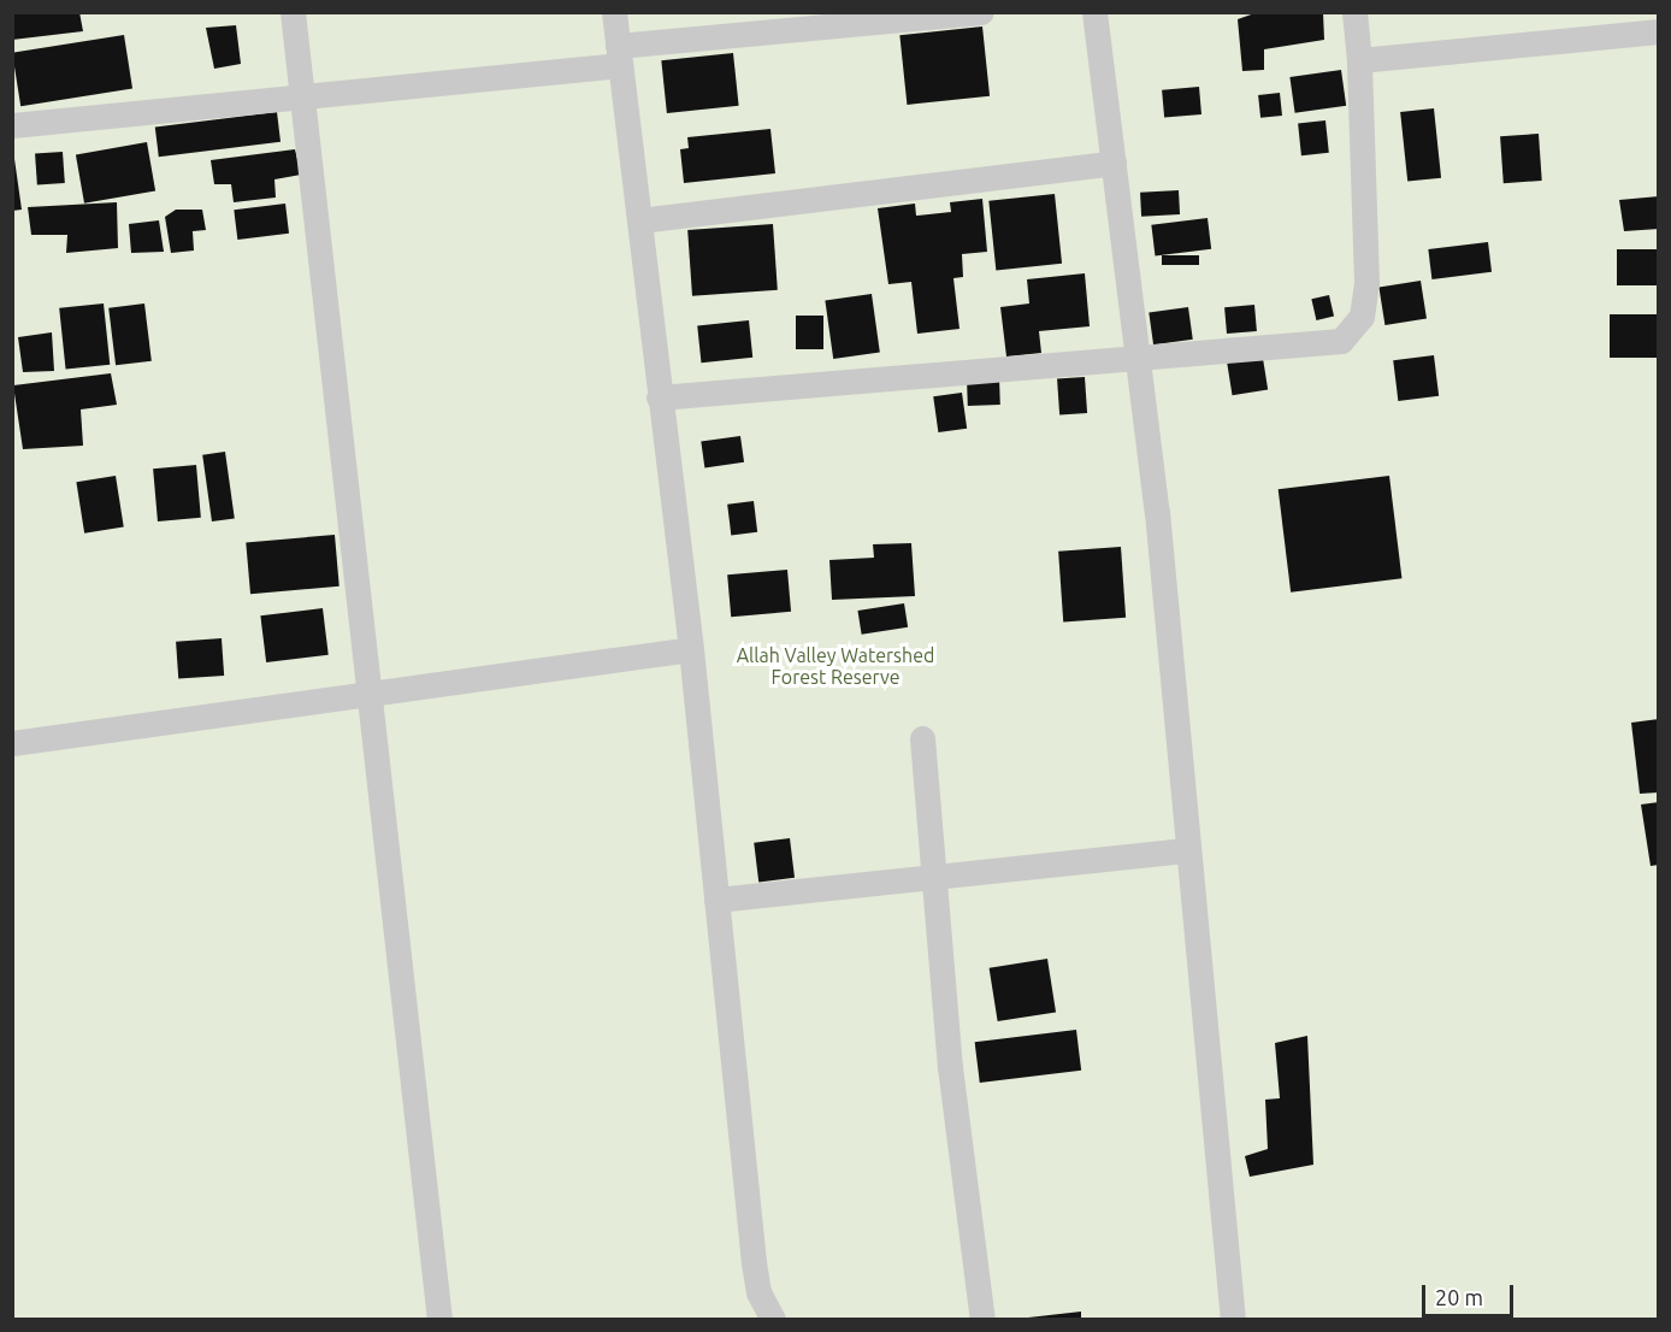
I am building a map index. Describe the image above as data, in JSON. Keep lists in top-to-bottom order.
{
  "parks": ["Allah Valley Watershed Forest Reserve"],
  "scale_bar": "20 m"
}
